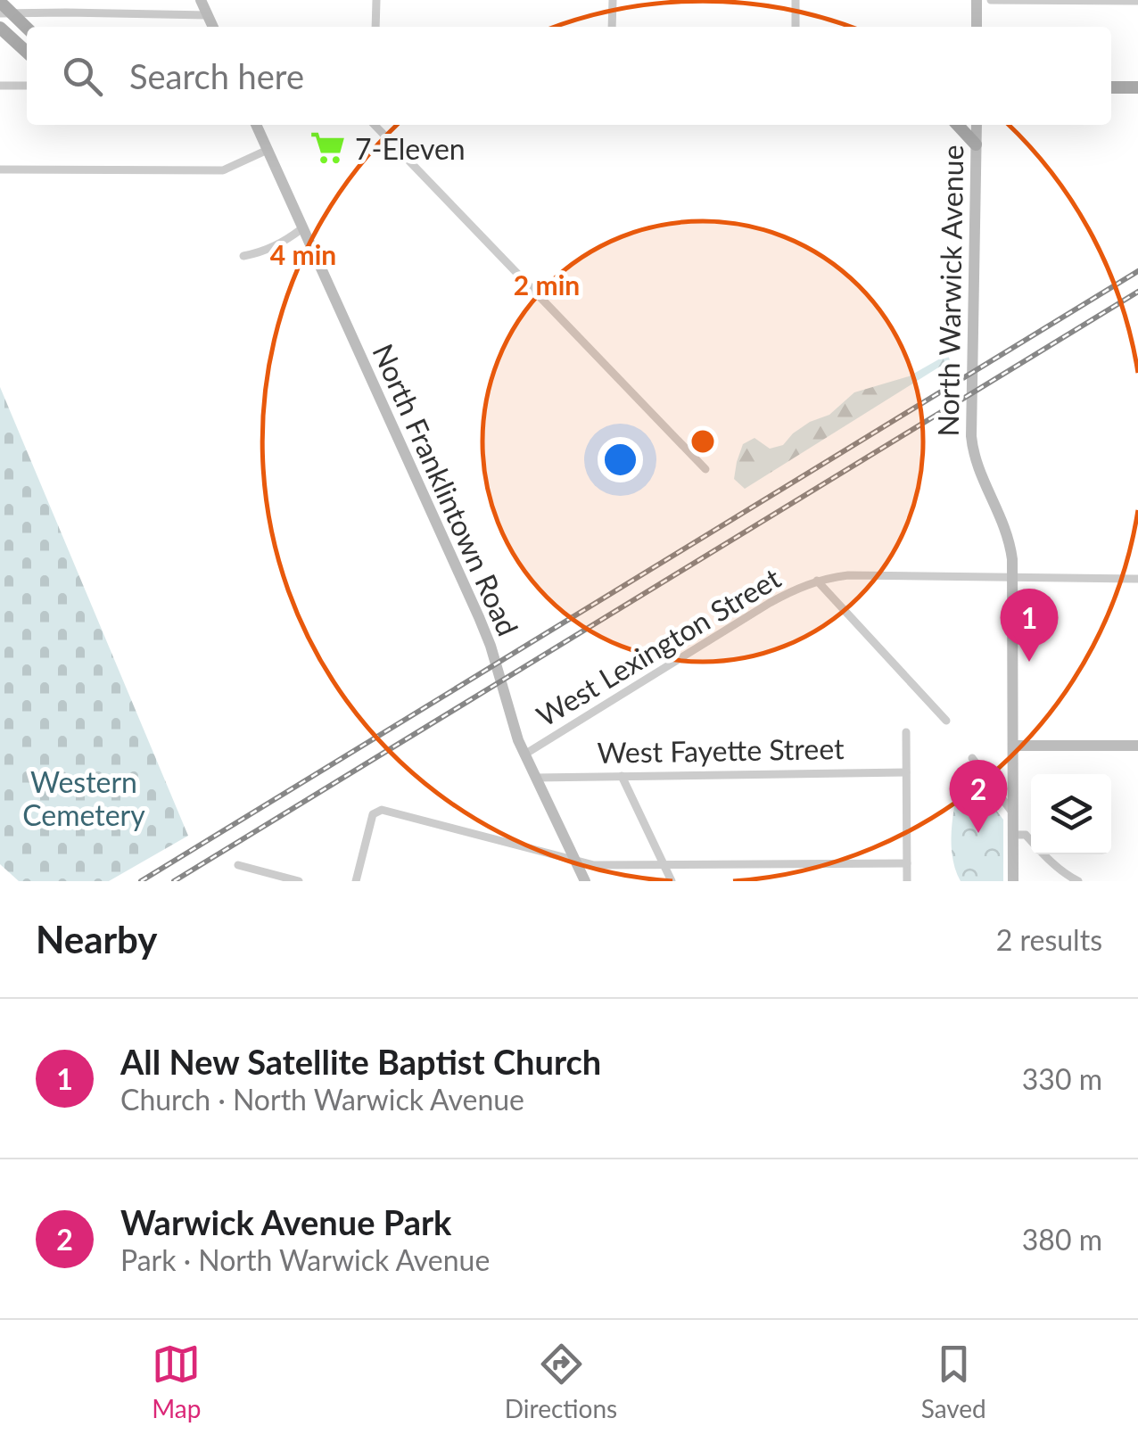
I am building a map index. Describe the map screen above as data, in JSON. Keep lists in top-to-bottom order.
{
  "streets": {
    "street": [
      "North Warwick Avenue",
      "North Franklintown Road",
      "West Lexington Street",
      "West Fayette Street"
    ]
  },
  "crossings": [
    ["North Warwick Avenue", "West Lexington Street"],
    ["North Franklintown Road", "West Lexington Street"],
    ["North Franklintown Road", "West Fayette Street"]
  ],
  "parks": ["Western Cemetery"],
  "places": {
    "supermarket": ["7-Eleven"]
  },
  "page": {
    "search": "Search here",
    "pins": ["1", "2"],
    "heading": ["Nearby", "2 results"],
    "list": [
      {
        "mark": "1",
        "name": "All New Satellite Baptist Church",
        "note": "Church · North Warwick Avenue",
        "value": "330 m"
      },
      {
        "mark": "2",
        "name": "Warwick Avenue Park",
        "note": "Park · North Warwick Avenue",
        "value": "380 m"
      }
    ],
    "nav": ["Map", "Directions", "Saved"]
  },
  "rings": ["4 min", "2 min"]
}
